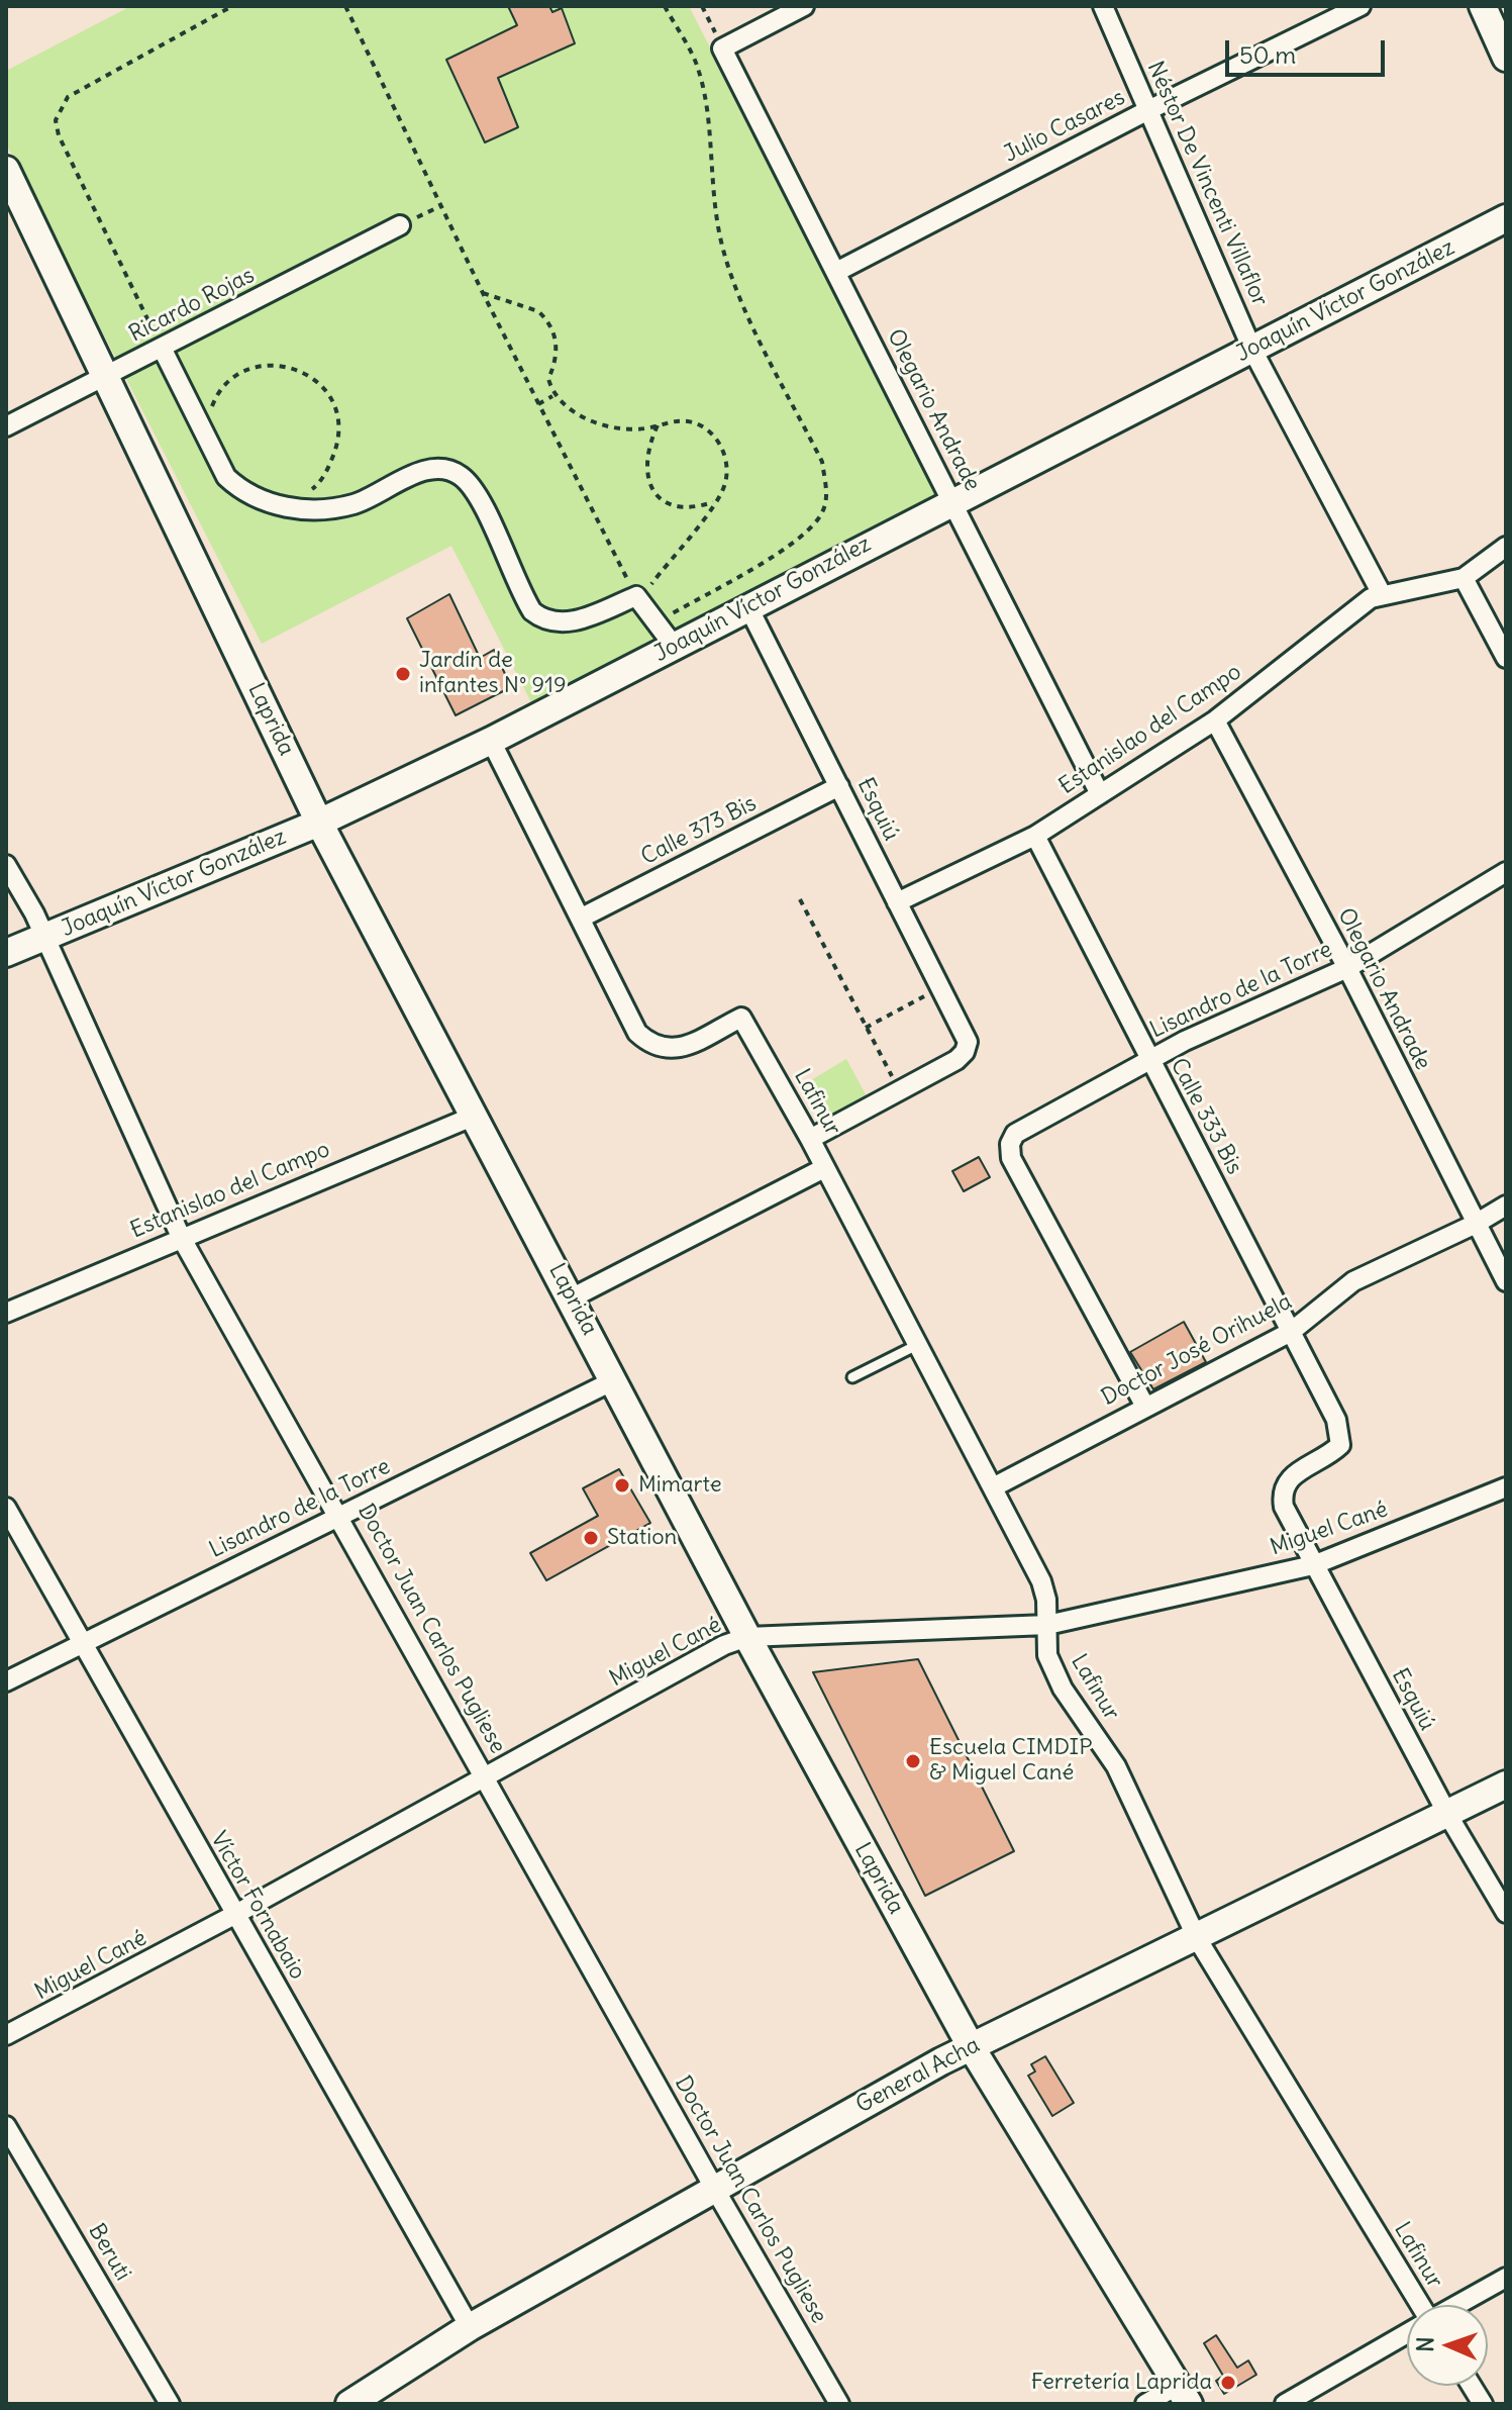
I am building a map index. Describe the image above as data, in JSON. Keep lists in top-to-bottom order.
{
  "streets": {
    "street": [
      "Julio Casares",
      "Néstor De Vincenti Villaflor",
      "Joaquín Víctor González",
      "Ricardo Rojas",
      "Olegario Andrade",
      "Laprida",
      "Estanislao del Campo",
      "Esquiú",
      "Calle 373 Bis",
      "Lisandro de la Torre",
      "Lafinur",
      "Calle 333 Bis",
      "Doctor José Orihuela",
      "Miguel Cané",
      "Doctor Juan Carlos Pugliese",
      "Víctor Fornabaio",
      "General Acha",
      "Beruti"
    ]
  },
  "crossings": [
    ["Julio Casares", "Néstor De Vincenti Villaflor"],
    ["Julio Casares", "Olegario Andrade"],
    ["Néstor De Vincenti Villaflor", "Joaquín Víctor González"],
    ["Néstor De Vincenti Villaflor", "Estanislao del Campo"],
    ["Joaquín Víctor González", "Olegario Andrade"],
    ["Joaquín Víctor González", "Laprida"],
    ["Joaquín Víctor González", "Esquiú"],
    ["Joaquín Víctor González", "Doctor Juan Carlos Pugliese"],
    ["Ricardo Rojas", "Laprida"],
    ["Olegario Andrade", "Estanislao del Campo"],
    ["Olegario Andrade", "Lisandro de la Torre"],
    ["Olegario Andrade", "Doctor José Orihuela"],
    ["Laprida", "Estanislao del Campo"],
    ["Laprida", "Lisandro de la Torre"],
    ["Laprida", "Miguel Cané"],
    ["Laprida", "General Acha"],
    ["Estanislao del Campo", "Esquiú"],
    ["Estanislao del Campo", "Calle 333 Bis"],
    ["Estanislao del Campo", "Doctor Juan Carlos Pugliese"],
    ["Esquiú", "Calle 373 Bis"],
    ["Esquiú", "Calle 333 Bis"],
    ["Esquiú", "Miguel Cané"],
    ["Esquiú", "General Acha"],
    ["Calle 373 Bis", "Lafinur"],
    ["Lisandro de la Torre", "Calle 333 Bis"],
    ["Lisandro de la Torre", "Doctor José Orihuela"],
    ["Lisandro de la Torre", "Doctor Juan Carlos Pugliese"],
    ["Lisandro de la Torre", "Víctor Fornabaio"],
    ["Lafinur", "Doctor José Orihuela"],
    ["Lafinur", "Miguel Cané"],
    ["Lafinur", "General Acha"],
    ["Calle 333 Bis", "Doctor José Orihuela"],
    ["Miguel Cané", "Doctor Juan Carlos Pugliese"],
    ["Miguel Cané", "Víctor Fornabaio"],
    ["Doctor Juan Carlos Pugliese", "General Acha"],
    ["Víctor Fornabaio", "General Acha"]
  ],
  "places": [
    "Jardín de infantes N° 919",
    "Mimarte",
    "Station",
    "Escuela CIMDIP & Miguel Cané",
    "Ferretería Laprida"
  ],
  "scale_bar": "50 m",
  "north": "left"
}
